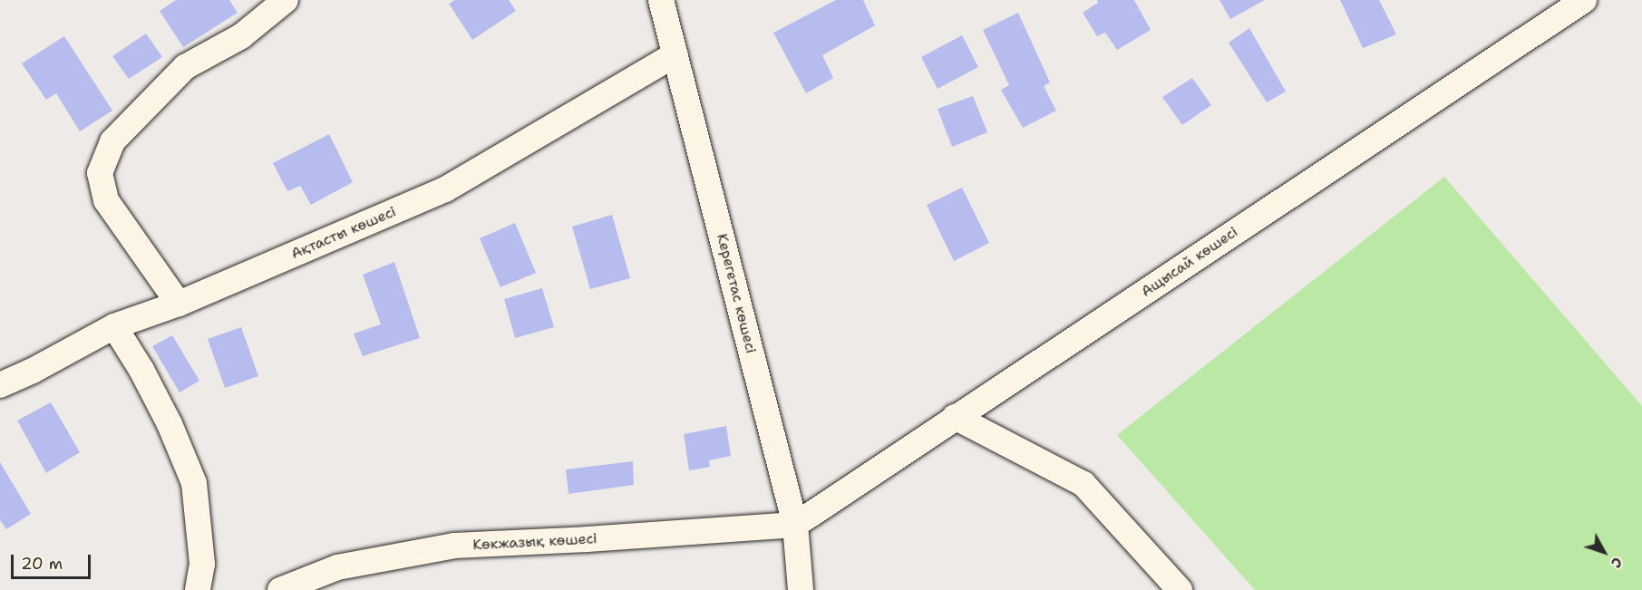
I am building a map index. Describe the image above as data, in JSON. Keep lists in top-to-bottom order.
{
  "streets": {
    "street": [
      "Ақтасты көшесі",
      "Ащысай көшесі",
      "Керегетас көшесі",
      "Көкжазық көшесі"
    ]
  },
  "crossings": [
    ["Ақтасты көшесі", "Керегетас көшесі"],
    ["Ащысай көшесі", "Керегетас көшесі"],
    ["Ащысай көшесі", "Көкжазық көшесі"],
    ["Керегетас көшесі", "Көкжазық көшесі"]
  ],
  "scale_bar": "20 m",
  "north": "bottom right"
}
